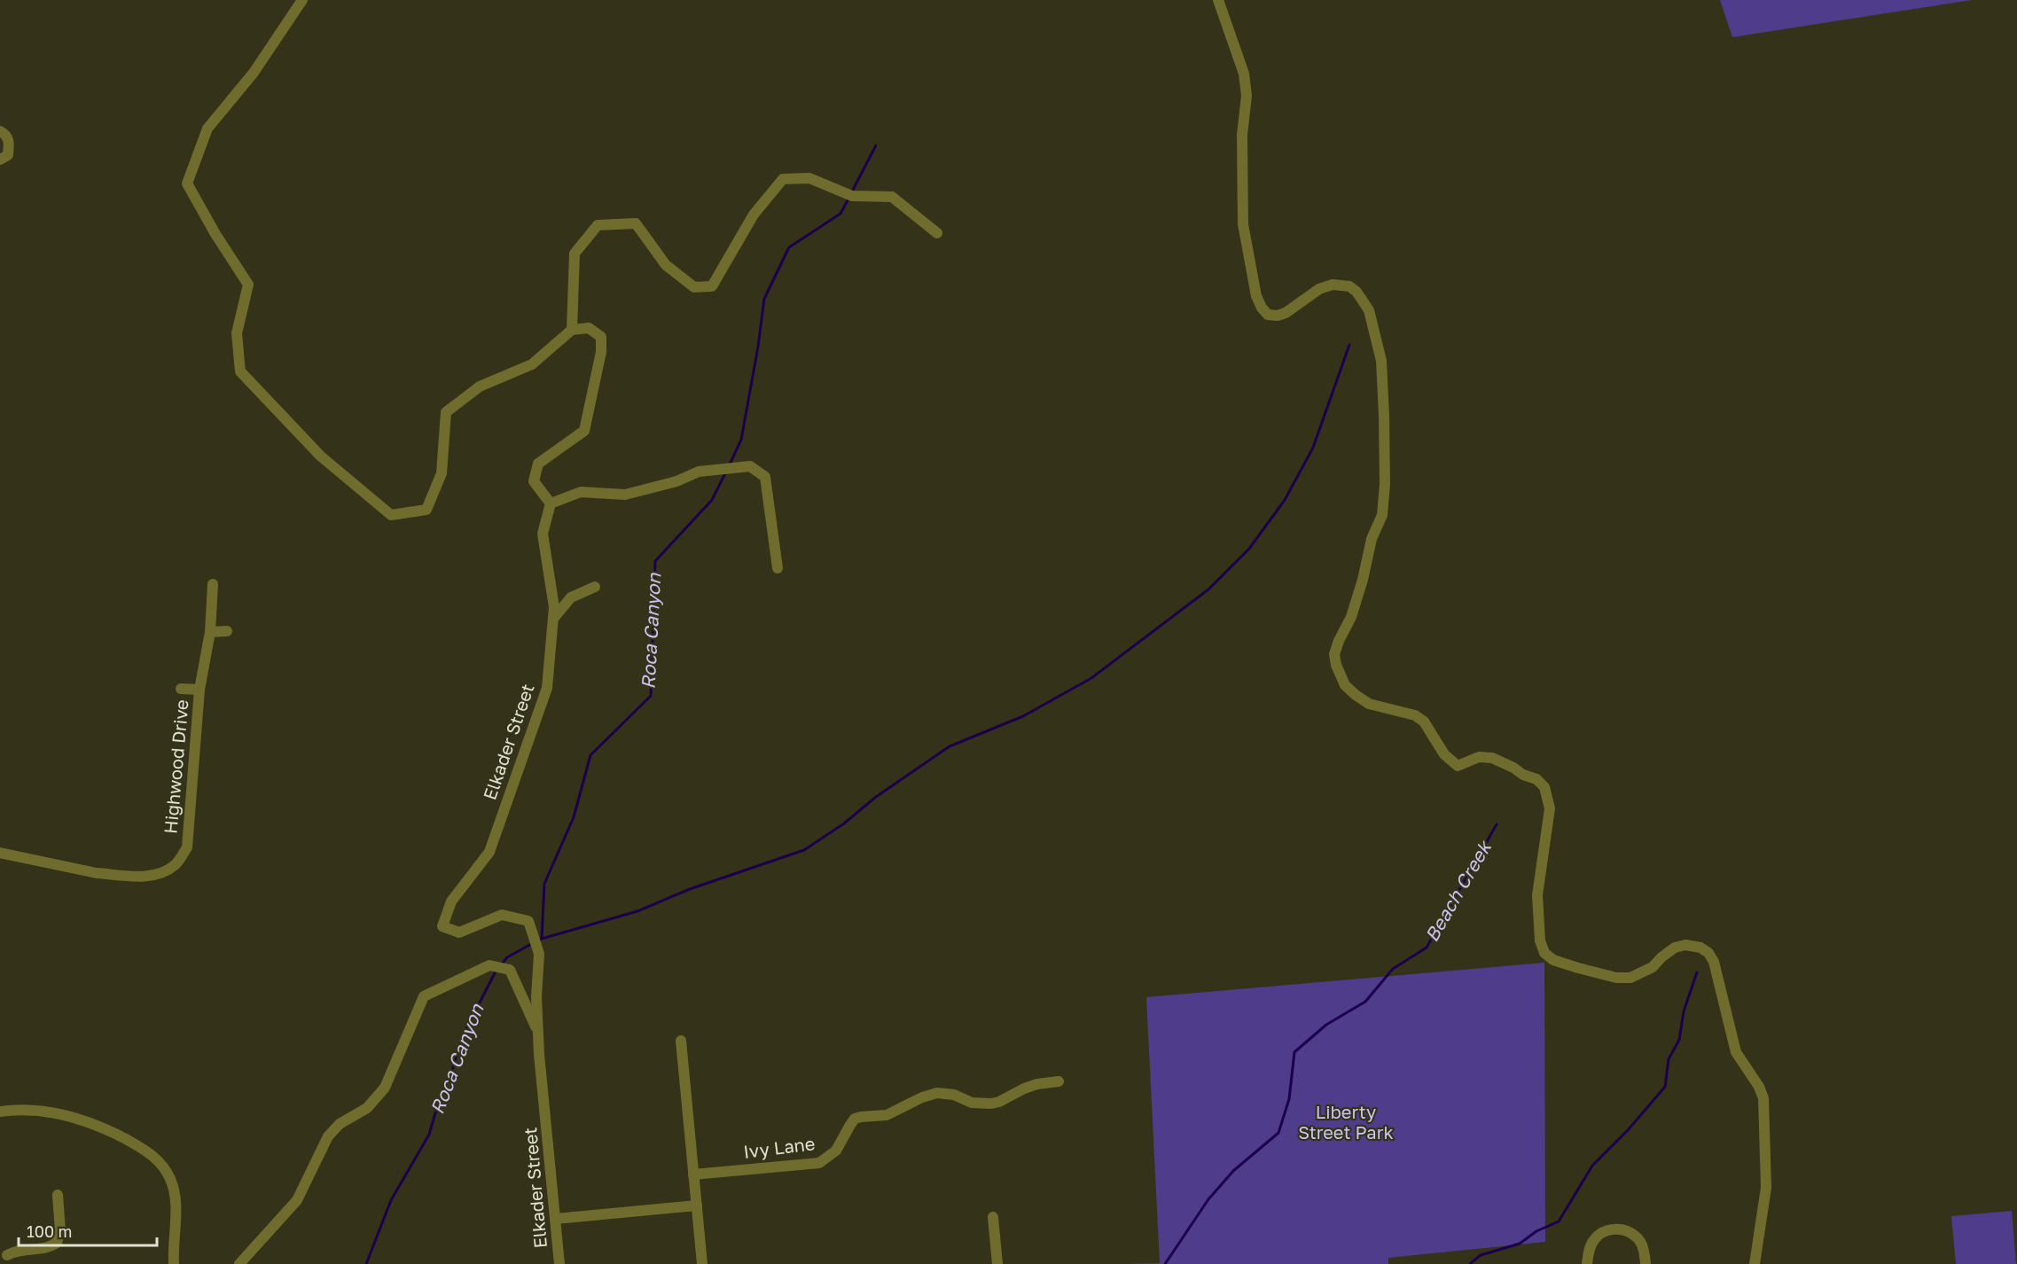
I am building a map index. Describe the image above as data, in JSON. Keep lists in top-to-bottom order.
{
  "streets": {
    "street": ["Elkader Street", "Highwood Drive", "Ivy Lane"]
  },
  "water": ["Roca Canyon", "Beach Creek"],
  "parks": ["Liberty Street Park"],
  "scale_bar": "100 m"
}
